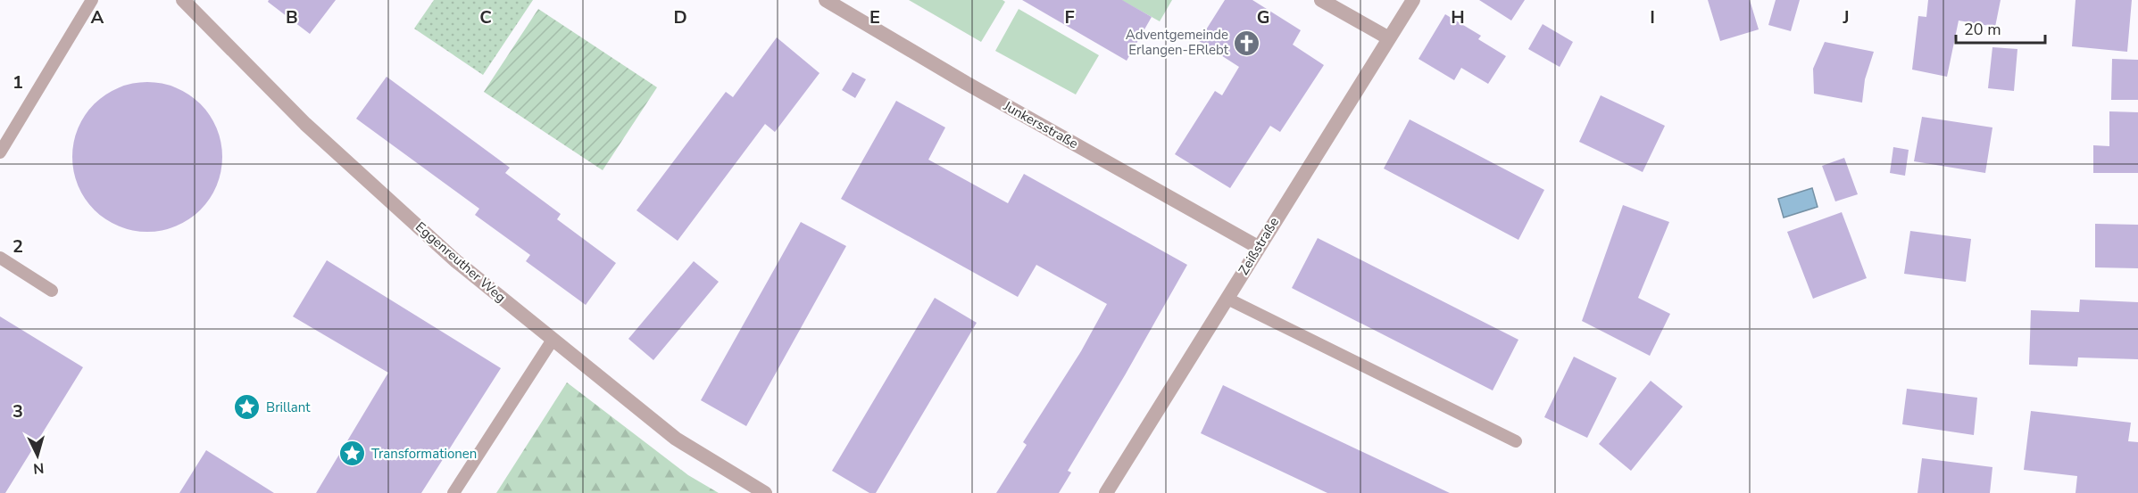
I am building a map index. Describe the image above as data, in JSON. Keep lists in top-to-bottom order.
{
  "streets": {
    "street": ["Junkersstraße", "Zeißstraße", "Eggenreuther Weg"]
  },
  "crossings": [
    ["Junkersstraße", "Zeißstraße"]
  ],
  "places": {
    "church": ["Adventgemeinde Erlangen-ERlebt"],
    "place": ["Brillant", "Transformationen"]
  },
  "scale_bar": "20 m",
  "north": "bottom",
  "grid": {
    "columns": [
      "A",
      "B",
      "C",
      "D",
      "E",
      "F",
      "G",
      "H",
      "I",
      "J"
    ],
    "rows": ["1", "2", "3"]
  }
}
